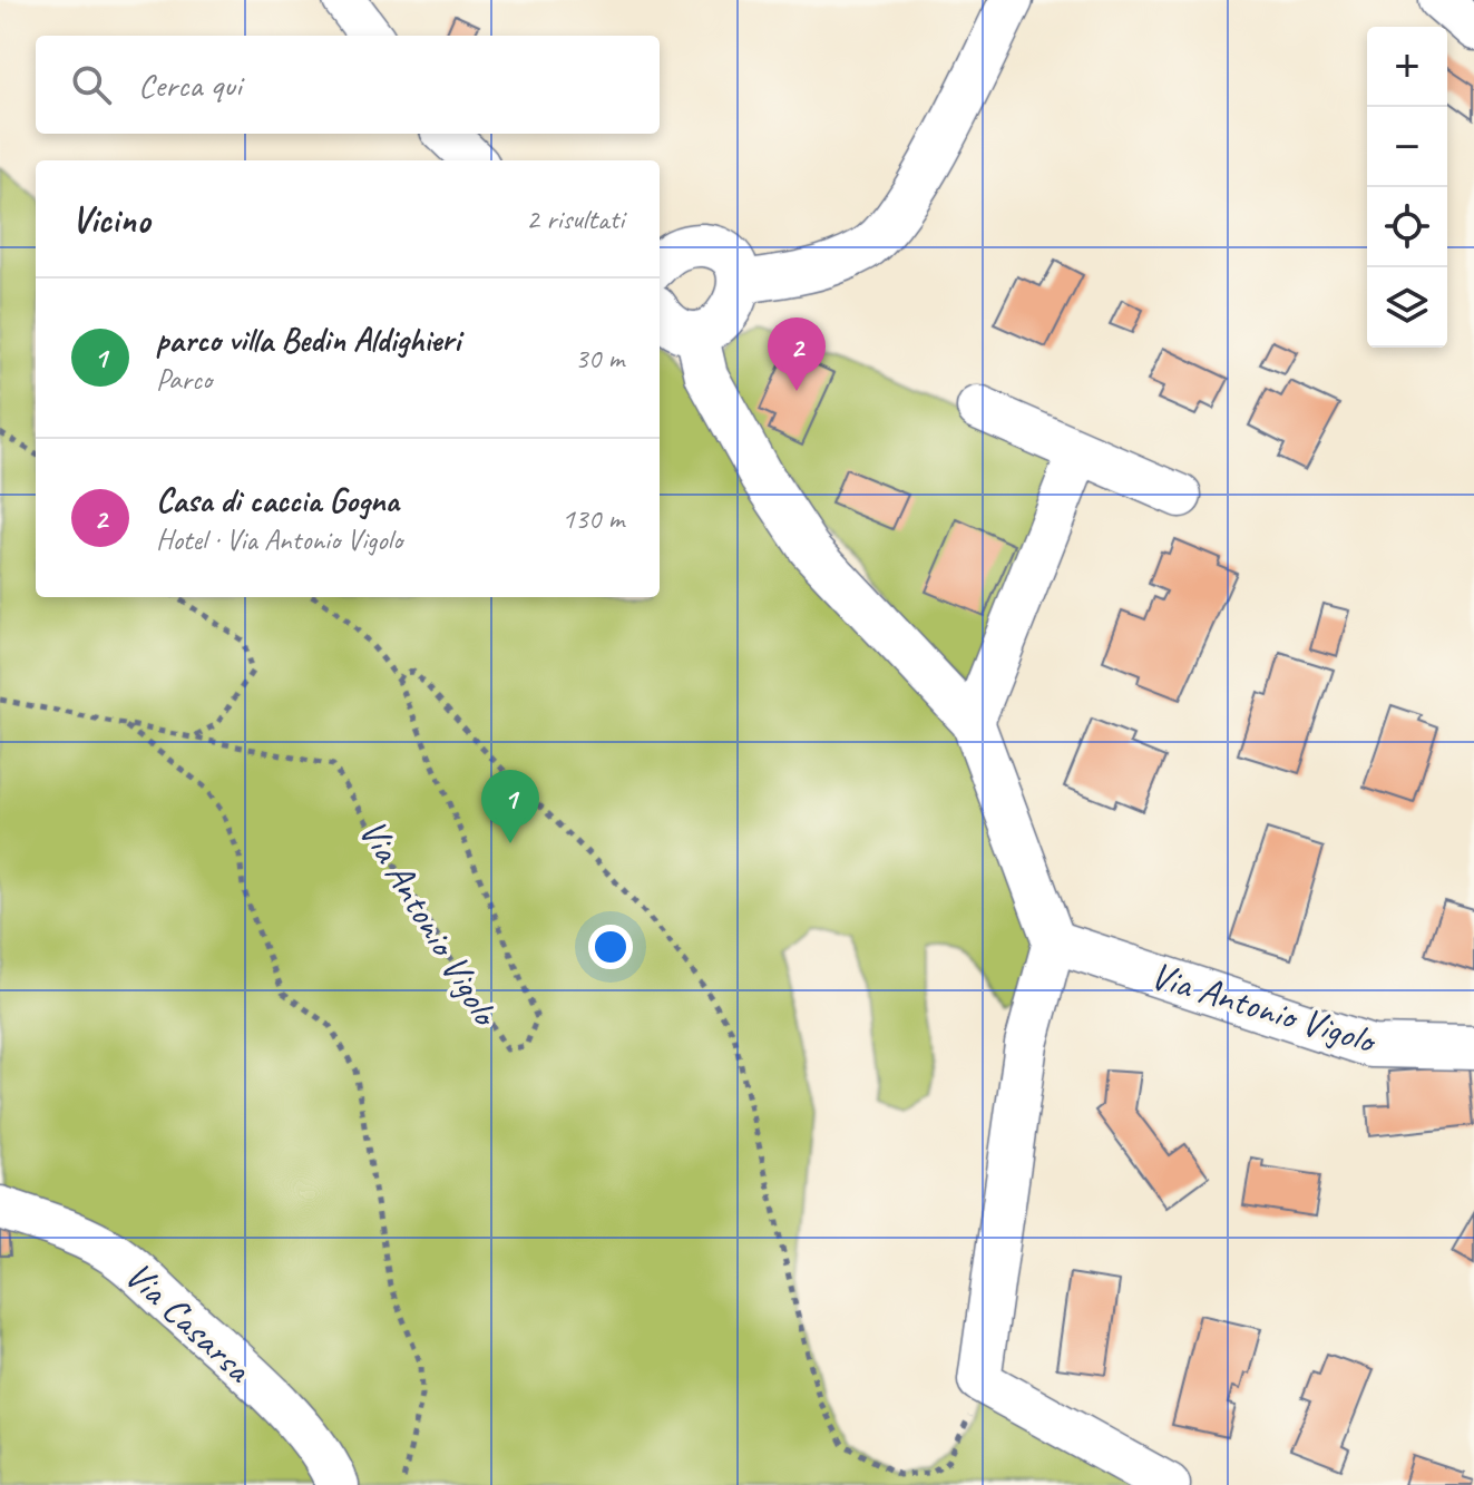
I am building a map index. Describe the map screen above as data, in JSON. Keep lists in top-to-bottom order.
{
  "streets": {
    "street": ["Via Antonio Vigolo", "Via Casarsa"]
  },
  "page": {
    "map_buttons": ["+", "−"],
    "search": "Cerca qui",
    "heading": ["Vicino", "2 risultati"],
    "list": [
      {
        "mark": "1",
        "name": "parco villa Bedin Aldighieri",
        "note": "Parco",
        "value": "30 m"
      },
      {
        "mark": "2",
        "name": "Casa di caccia Gogna",
        "note": "Hotel · Via Antonio Vigolo",
        "value": "130 m"
      }
    ],
    "pins": ["2", "1"]
  }
}
